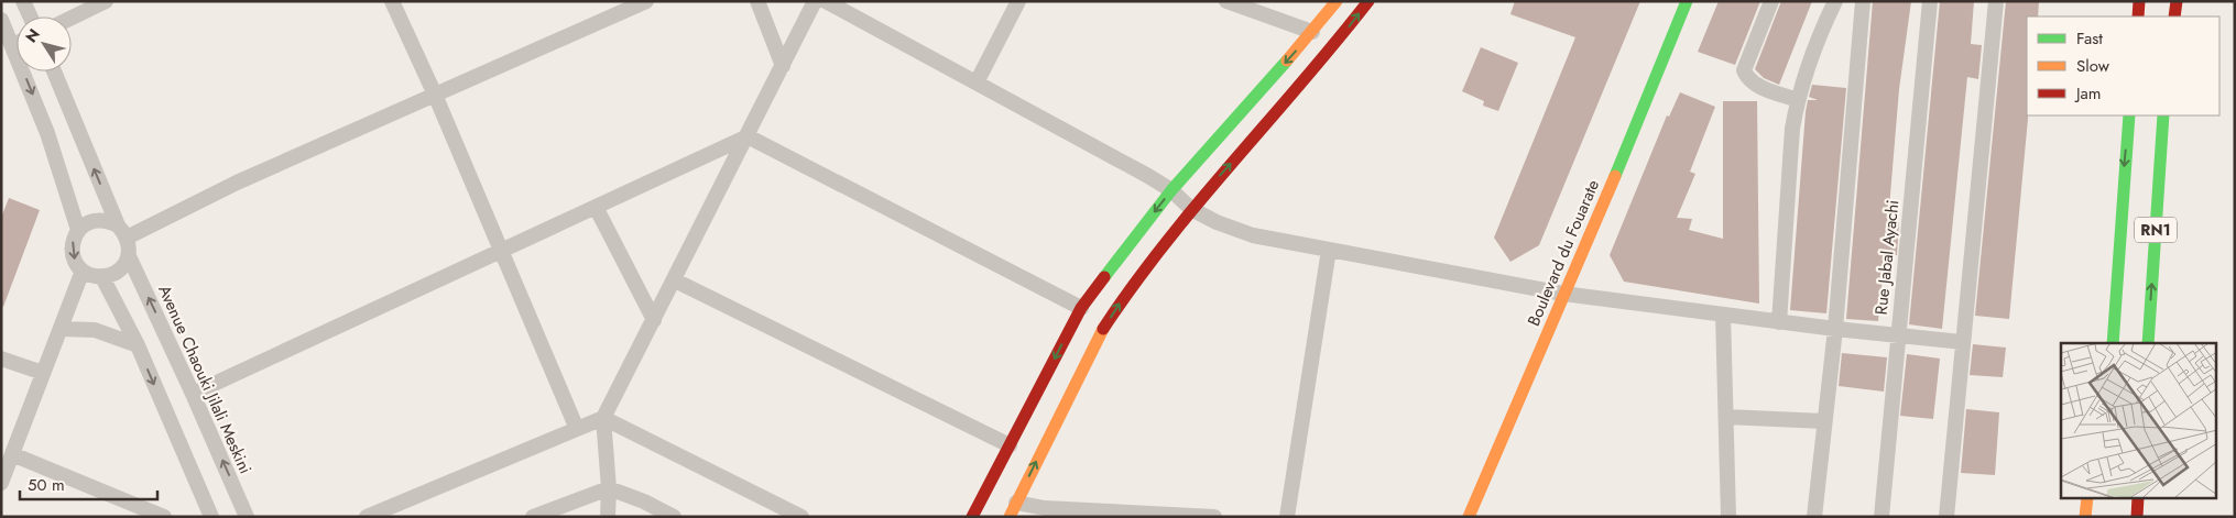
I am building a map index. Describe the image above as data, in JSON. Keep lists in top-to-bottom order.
{
  "streets": {
    "main road": ["RN1", "Boulevard du Fouarate"],
    "street": ["Rue Jabal Ayachi", "Avenue Chaouki Jilali Meskini"]
  },
  "legend": ["Fast", "Slow", "Jam"],
  "scale_bar": "50 m",
  "north": "top left"
}
